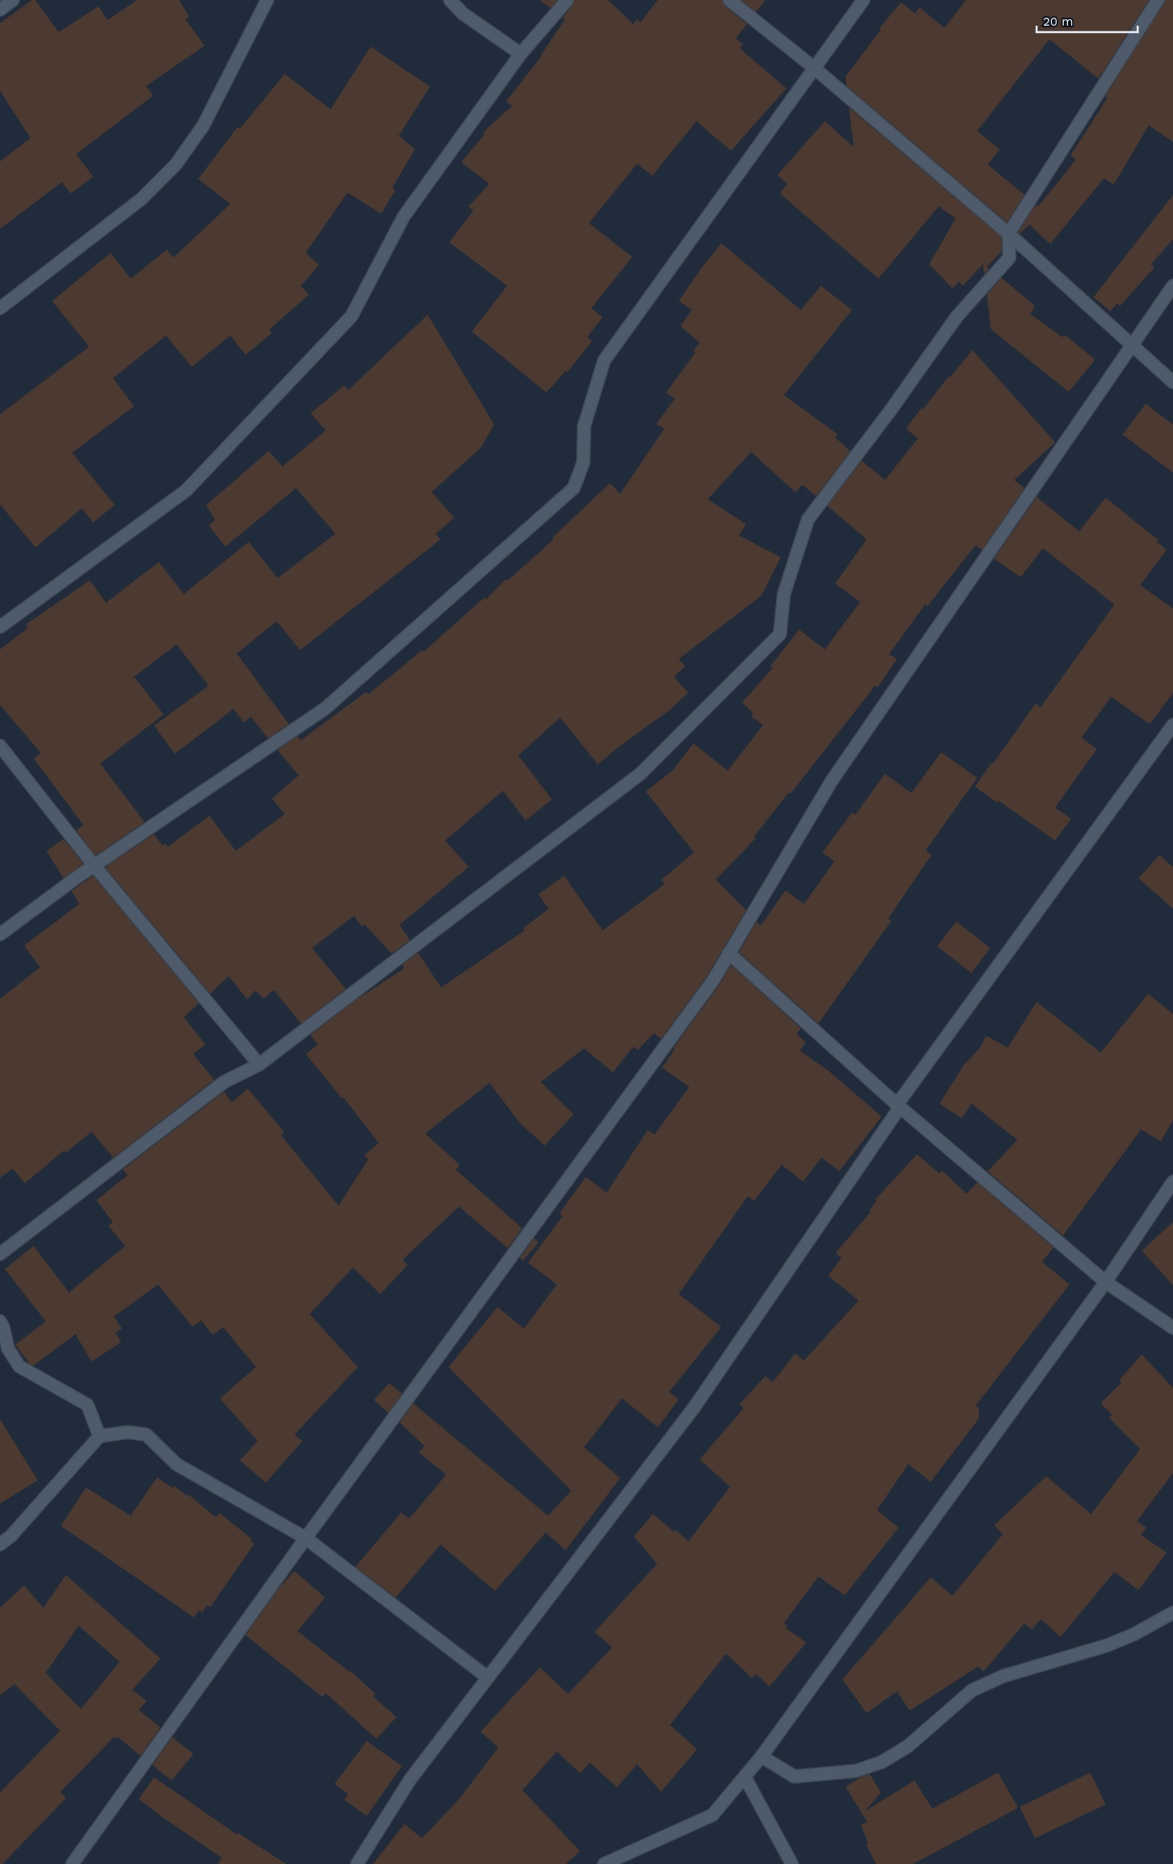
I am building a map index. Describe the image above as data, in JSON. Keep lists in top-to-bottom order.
{
  "scale_bar": "20 m"
}
